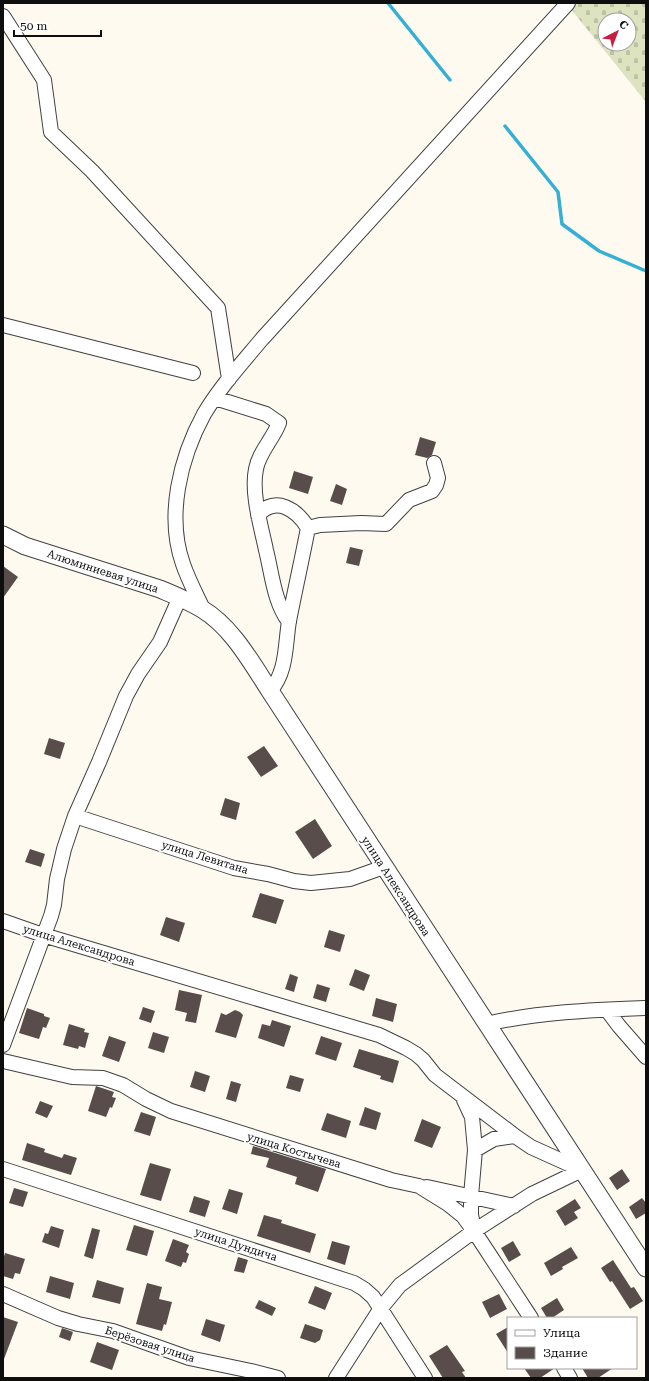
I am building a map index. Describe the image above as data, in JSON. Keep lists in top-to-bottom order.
{
  "streets": {
    "street": [
      "Алюминиевая улица",
      "улица Левитана",
      "улица Александрова",
      "улица Костычева",
      "улица Дундича",
      "Берёзовая улица"
    ]
  },
  "crossings": [
    ["Алюминиевая улица", "улица Александрова"],
    ["улица Левитана", "улица Александрова"]
  ],
  "legend": ["Улица", "Здание"],
  "scale_bar": "50 m",
  "north": "top right"
}
